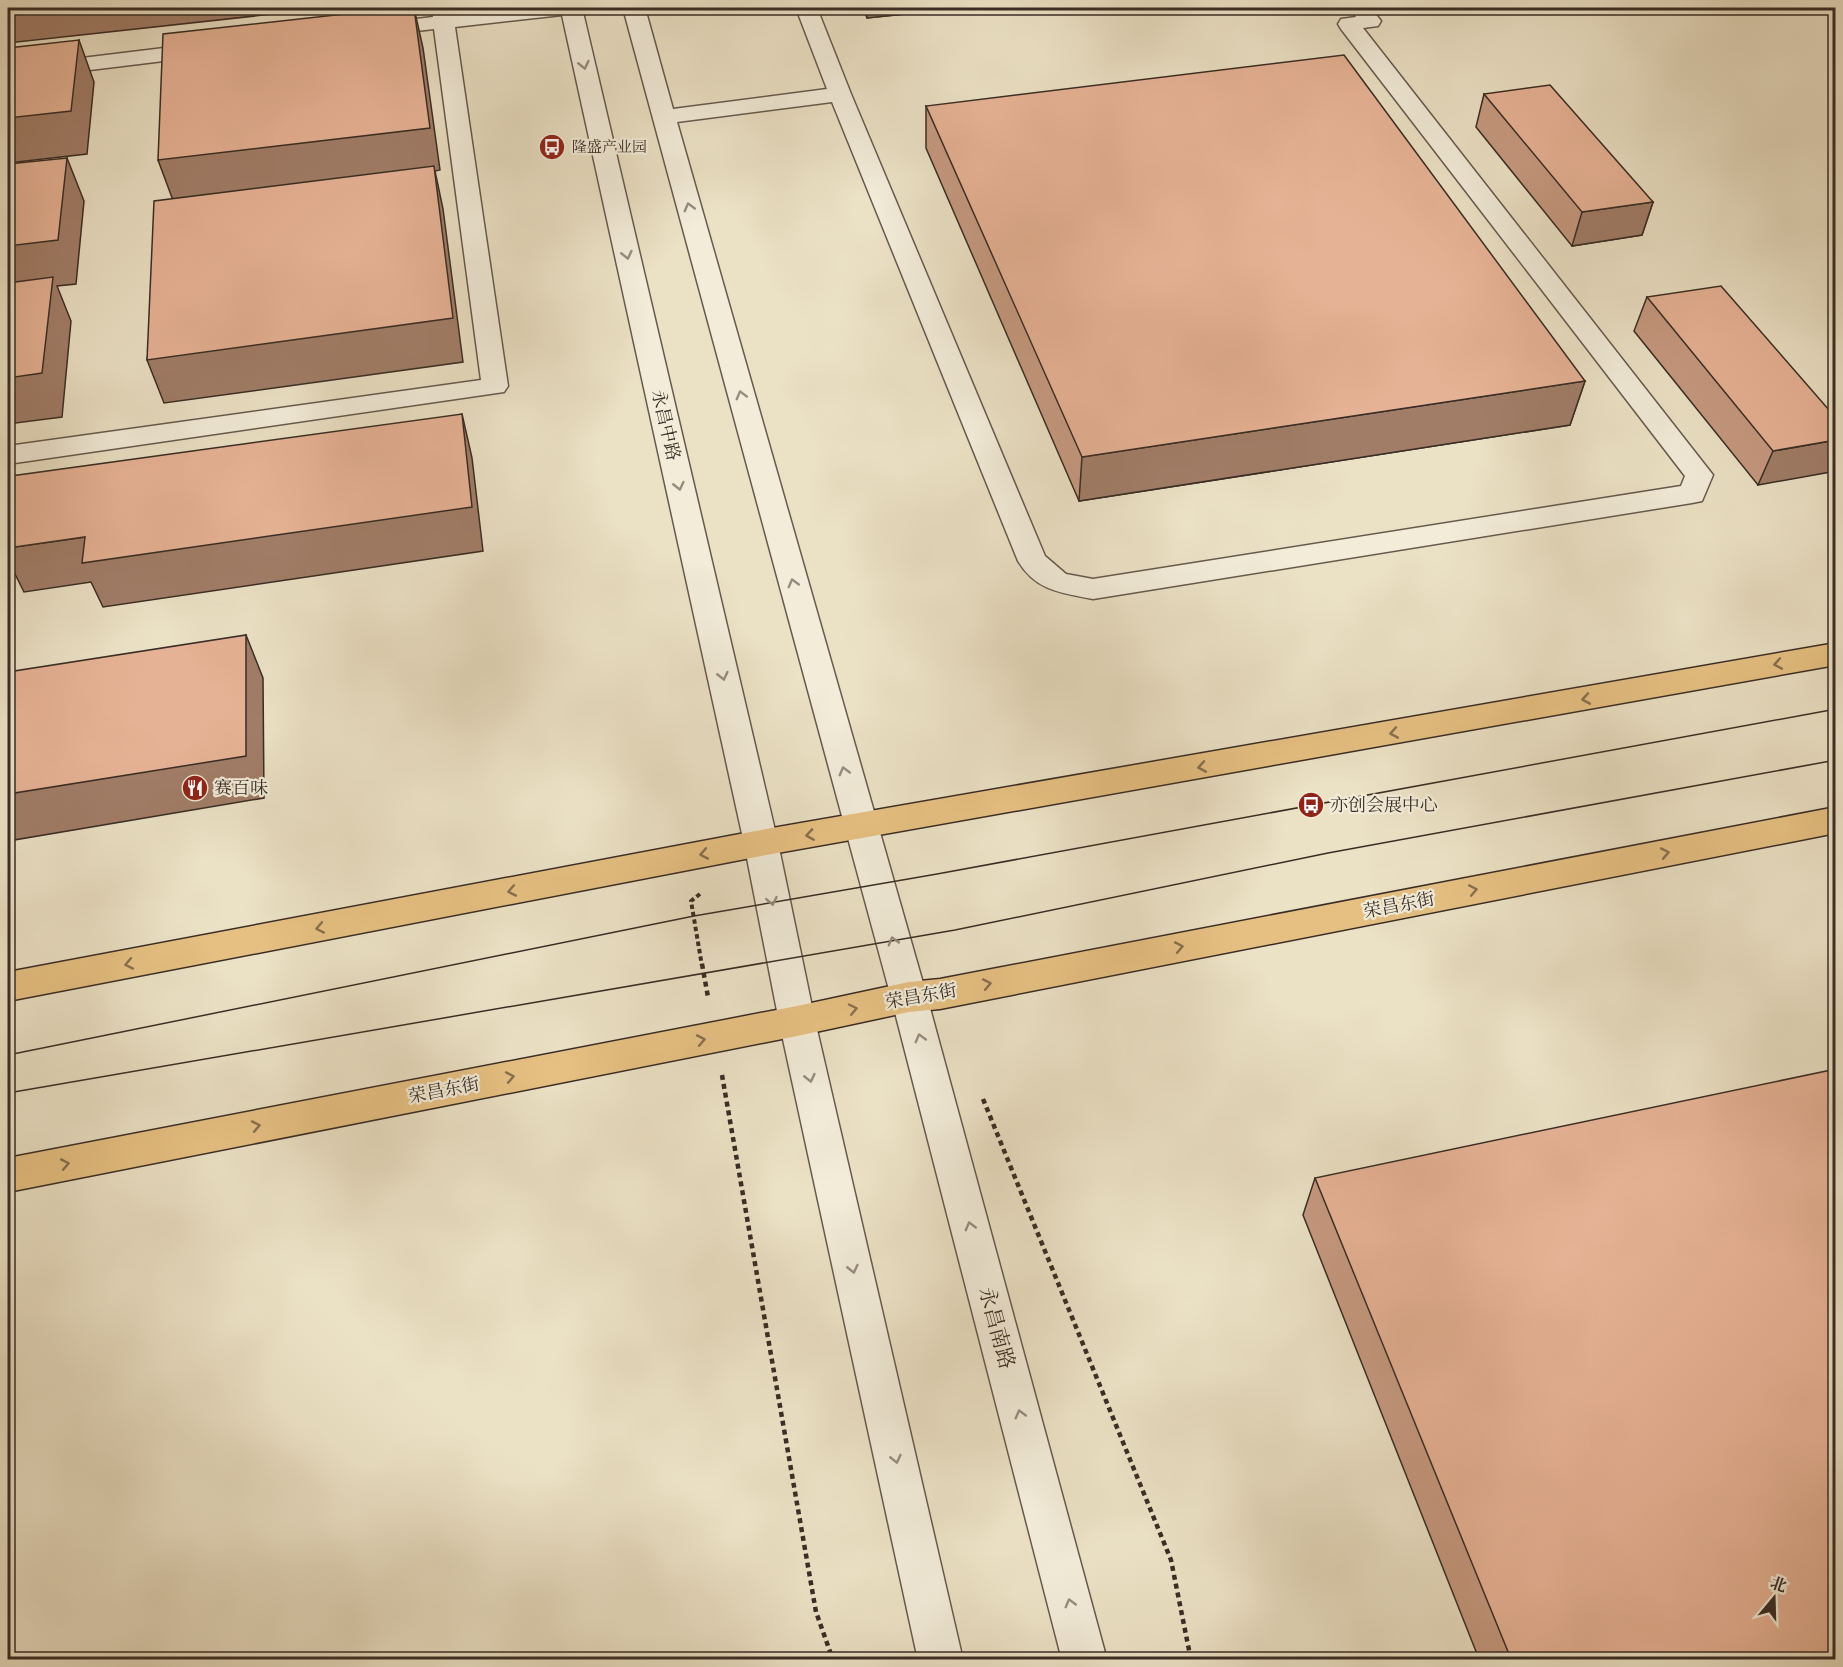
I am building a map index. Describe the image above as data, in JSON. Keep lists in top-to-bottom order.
{
  "streets": {
    "main road": ["荣昌东街"],
    "street": ["永昌中路", "永昌南路"]
  },
  "crossings": [
    ["永昌中路", "荣昌东街"],
    ["荣昌东街", "永昌南路"]
  ],
  "places": {
    "bus stop": ["隆盛产业园", "亦创会展中心"],
    "restaurant": ["赛百味"]
  },
  "north": "top"
}
